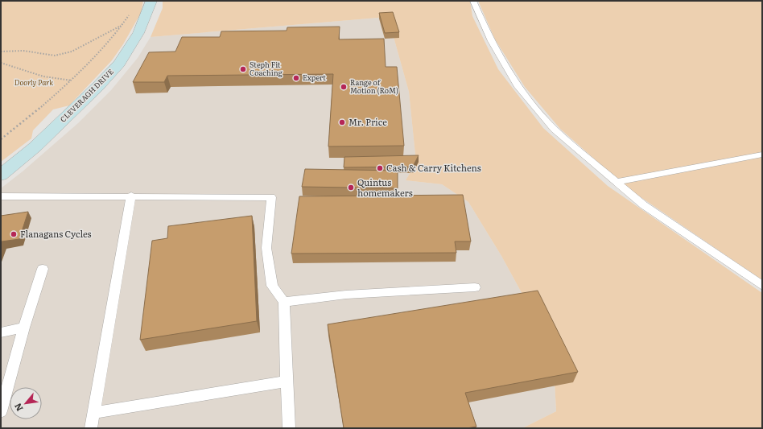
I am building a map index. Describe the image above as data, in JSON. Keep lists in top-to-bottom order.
{
  "streets": {
    "street": ["CLEVERAGH DRIVE"]
  },
  "parks": ["Doorly Park"],
  "places": [
    "Steph Fit Coaching",
    "Expert",
    "Range of Motion (RoM)",
    "Mr. Price",
    "Cash & Carry Kitchens",
    "Quintus homemakers",
    "Flanagans Cycles"
  ],
  "north": "bottom left"
}
